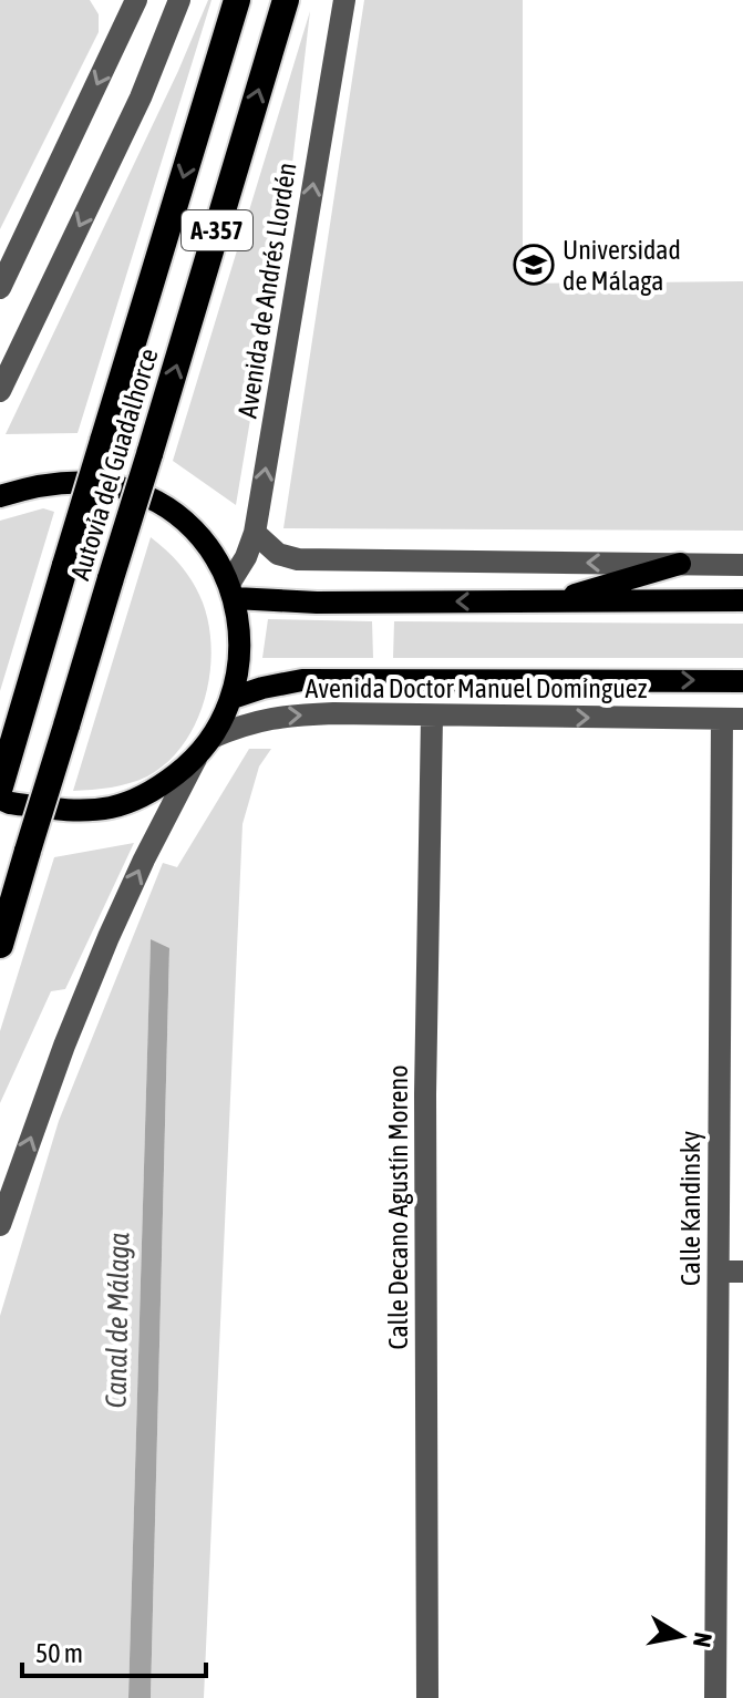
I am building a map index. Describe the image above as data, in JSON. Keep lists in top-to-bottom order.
{
  "streets": {
    "highway": ["A-357", "Autovía del Guadalhorce"],
    "main road": ["Avenida Doctor Manuel Domínguez"],
    "street": ["Avenida de Andrés Llordén", "Calle Decano Agustín Moreno", "Calle Kandinsky"]
  },
  "crossings": [
    ["Avenida Doctor Manuel Domínguez", "Calle Decano Agustín Moreno"],
    ["Avenida Doctor Manuel Domínguez", "Calle Kandinsky"]
  ],
  "one_way": ["Avenida de Andrés Llordén"],
  "water": ["Canal de Málaga"],
  "places": {
    "school or university": ["Universidad de Málaga"]
  },
  "scale_bar": "50 m",
  "north": "right"
}
